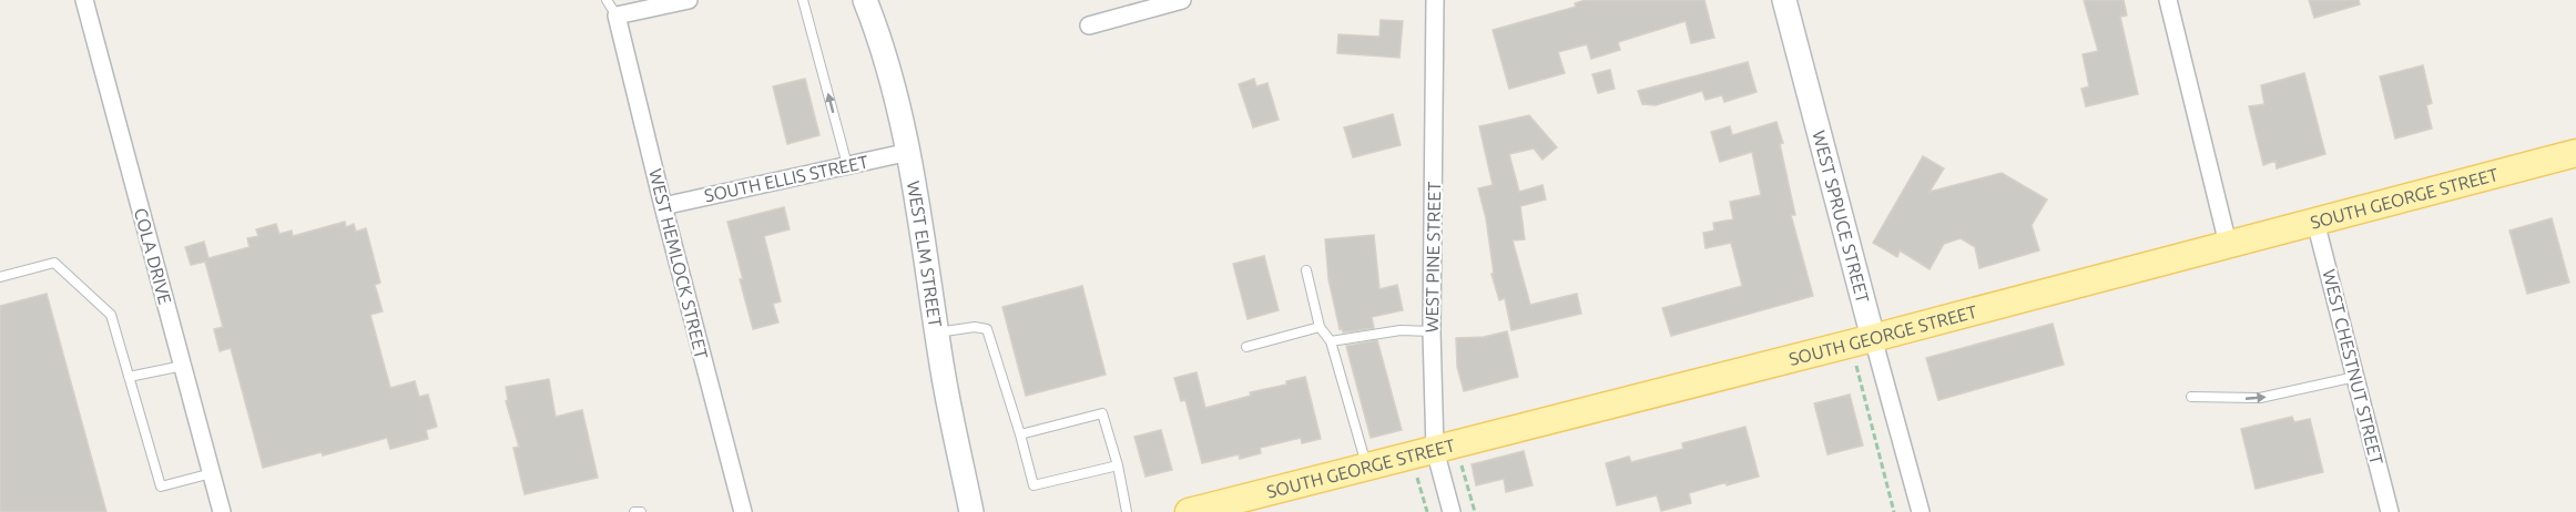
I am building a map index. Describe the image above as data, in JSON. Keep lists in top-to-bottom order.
{
  "streets": {
    "main road": ["SOUTH GEORGE STREET"],
    "street": [
      "SOUTH ELLIS STREET",
      "WEST SPRUCE STREET",
      "WEST ELM STREET",
      "COLA DRIVE",
      "WEST PINE STREET",
      "WEST HEMLOCK STREET",
      "WEST CHESTNUT STREET"
    ]
  },
  "crossings": [
    ["SOUTH ELLIS STREET", "WEST ELM STREET"],
    ["SOUTH ELLIS STREET", "WEST HEMLOCK STREET"],
    ["SOUTH GEORGE STREET", "WEST SPRUCE STREET"],
    ["SOUTH GEORGE STREET", "WEST PINE STREET"],
    ["SOUTH GEORGE STREET", "WEST CHESTNUT STREET"]
  ]
}
